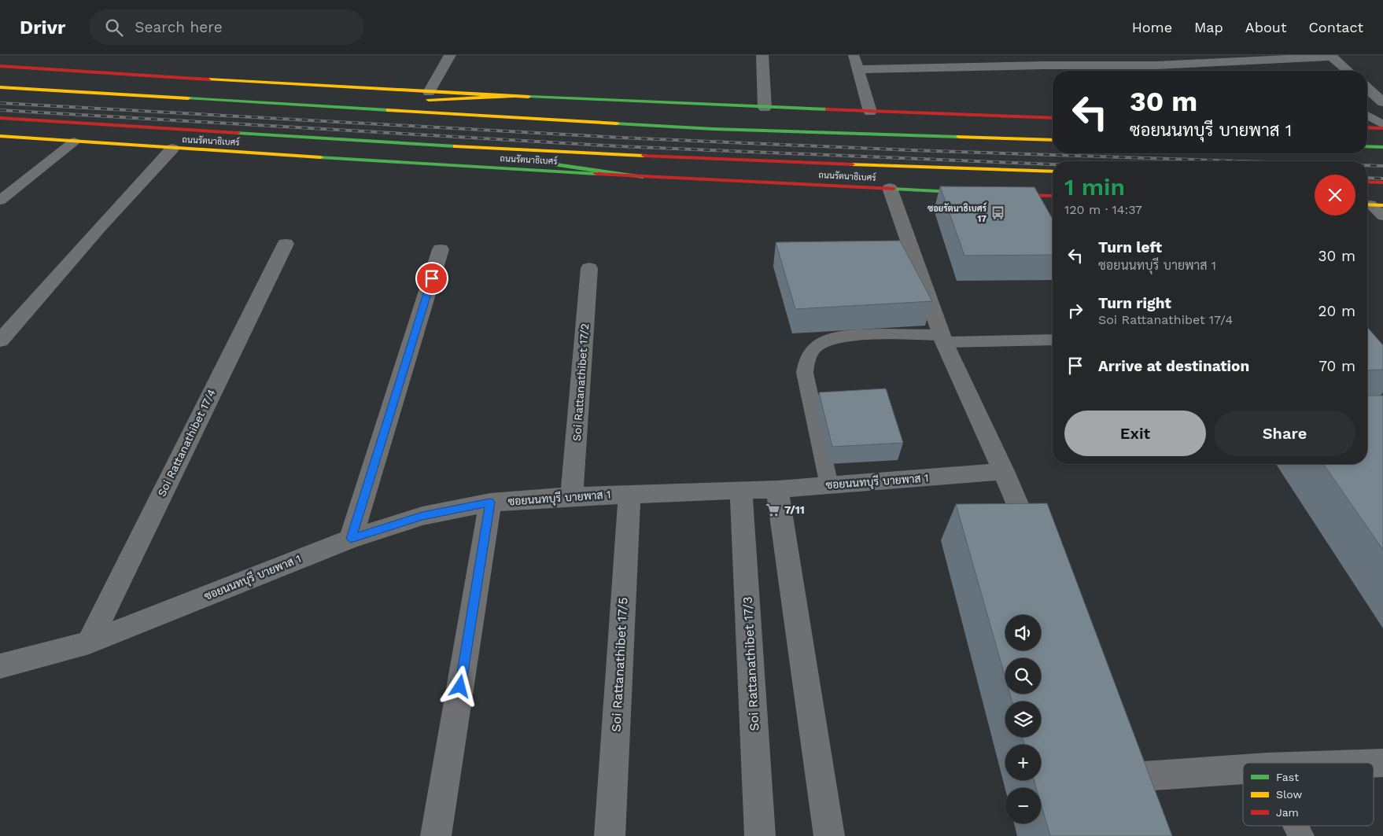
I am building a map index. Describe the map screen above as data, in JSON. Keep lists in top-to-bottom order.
{
  "streets": {
    "main road": ["ถนนรัตนาธิเบศร์"],
    "street": [
      "Soi Rattanathibet 17/2",
      "Soi Rattanathibet 17/4",
      "ซอยนนทบุรี บายพาส 1",
      "Soi Rattanathibet 17/3",
      "Soi Rattanathibet 17/5"
    ]
  },
  "crossings": [
    ["Soi Rattanathibet 17/2", "ซอยนนทบุรี บายพาส 1"],
    ["Soi Rattanathibet 17/4", "ซอยนนทบุรี บายพาส 1"],
    ["ซอยนนทบุรี บายพาส 1", "Soi Rattanathibet 17/3"],
    ["ซอยนนทบุรี บายพาส 1", "Soi Rattanathibet 17/5"]
  ],
  "places": {
    "bus stop": ["ซอยรัตนาธิเบศร์ 17"],
    "supermarket": ["7/11"]
  },
  "legend": ["Fast", "Slow", "Jam"],
  "page": {
    "header": "Drivr",
    "search": "Search here",
    "nav": [
      "Home",
      "Map",
      "About",
      "Contact"
    ],
    "turn": ["30 m", "ซอยนนทบุรี บายพาส 1"],
    "heading": ["1 min", "120 m · 14:37"],
    "list": [
      {
        "name": "Turn left",
        "note": "ซอยนนทบุรี บายพาส 1",
        "value": "30 m"
      },
      {
        "name": "Turn right",
        "note": "Soi Rattanathibet 17/4",
        "value": "20 m"
      },
      {
        "name": "Arrive at destination",
        "value": "70 m"
      }
    ],
    "buttons": ["Exit", "Share"],
    "map_buttons": ["+", "−"]
  }
}
